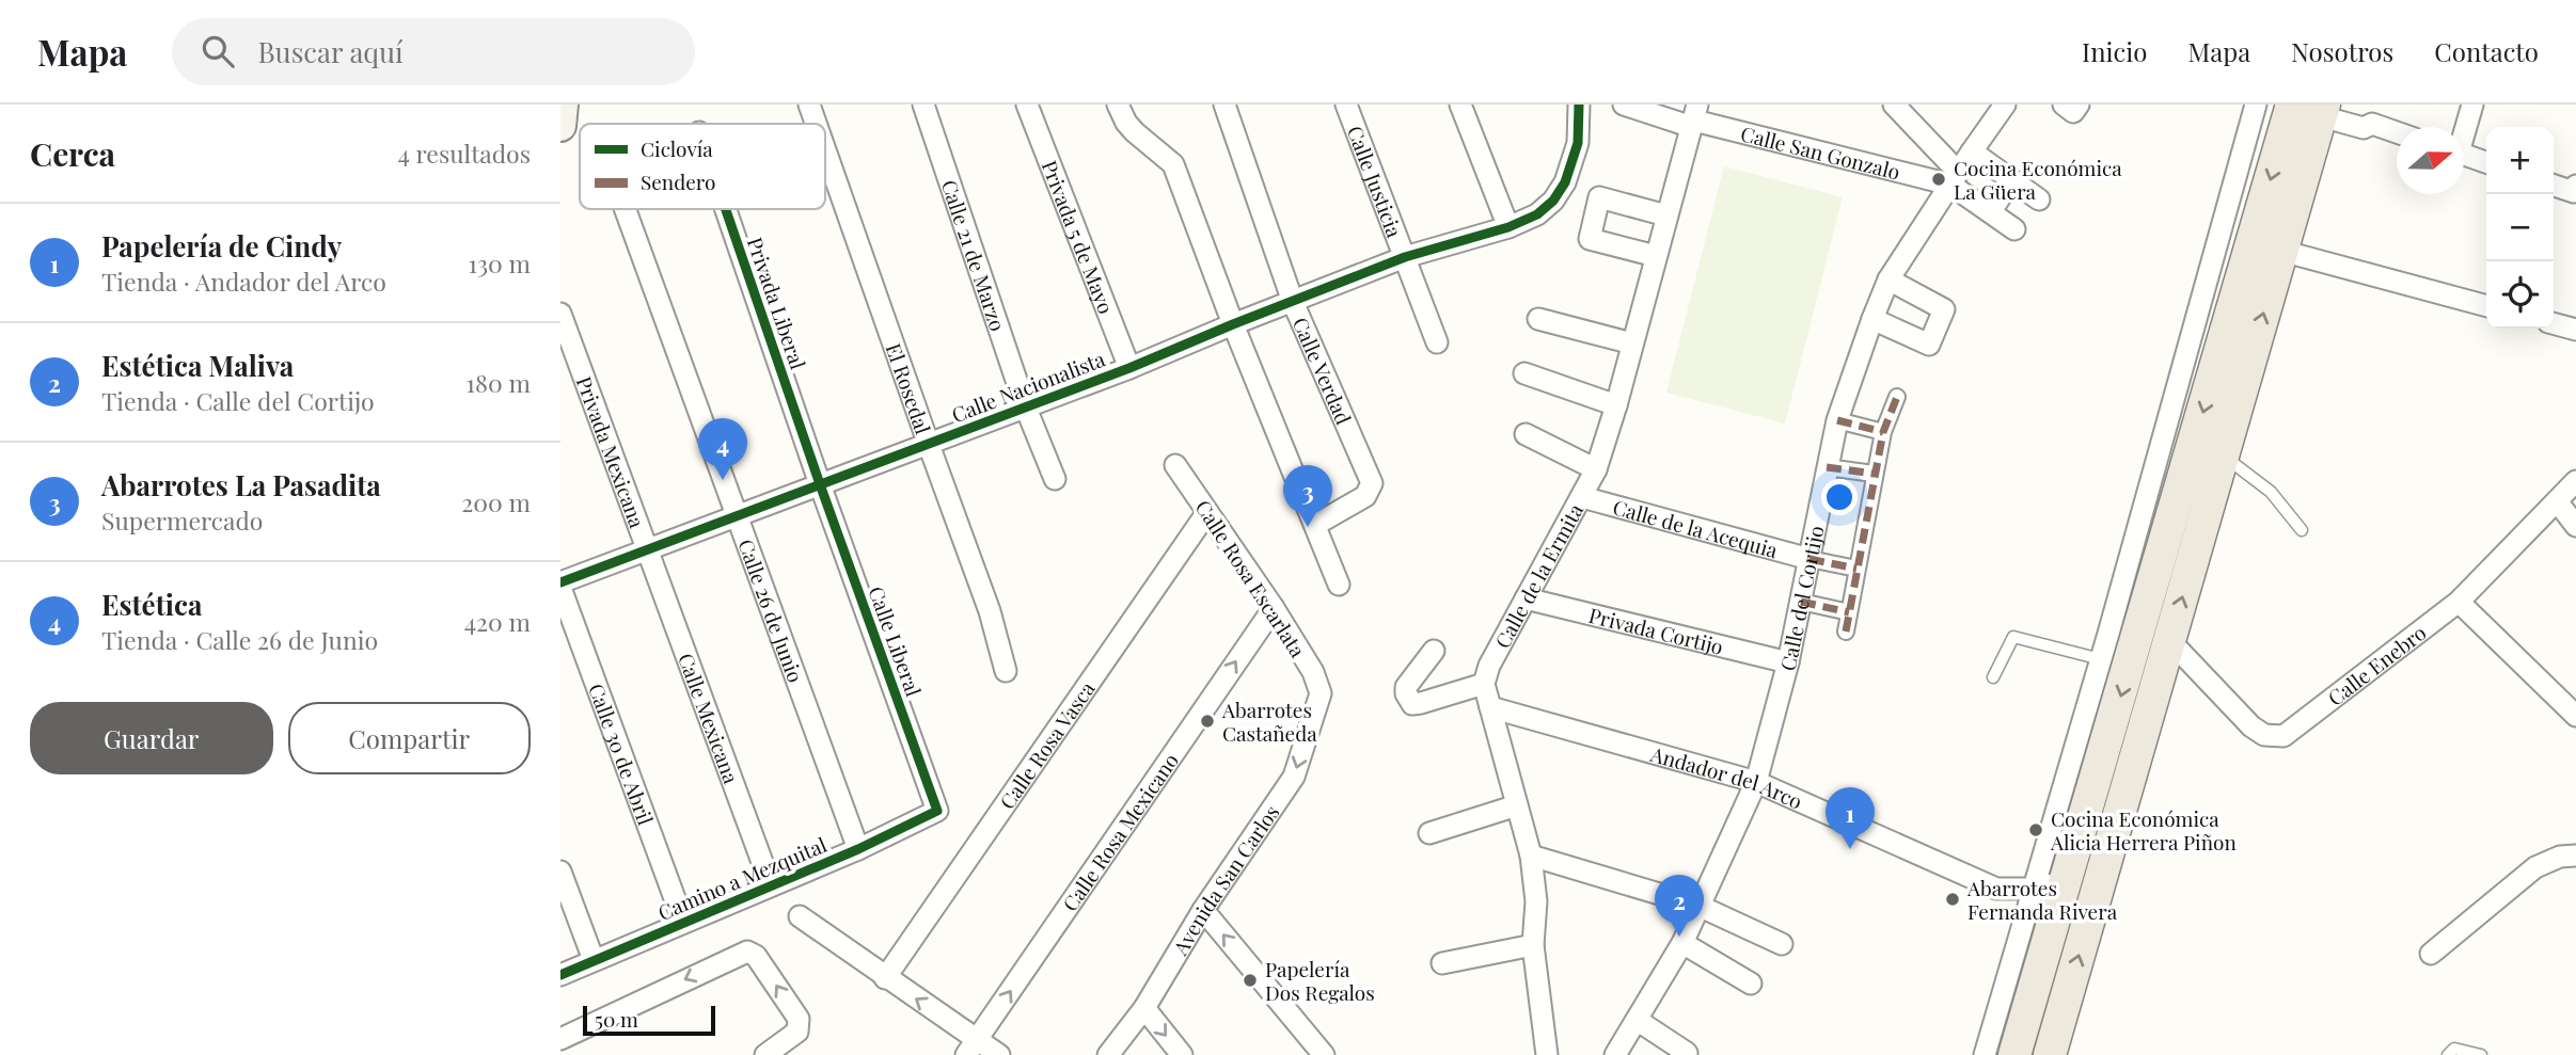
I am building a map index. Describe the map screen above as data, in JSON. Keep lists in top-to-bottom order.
{
  "streets": {
    "street": [
      "Calle San Gonzalo",
      "Calle Justicia",
      "Privada 5 de Mayo",
      "Calle 21 de Marzo",
      "Privada Liberal",
      "Calle Verdad",
      "Calle Nacionalista",
      "El Rosedal",
      "Privada Mexicana",
      "Calle de la Acequia",
      "Calle de la Ermita",
      "Calle Rosa Escarlata",
      "Calle del Cortijo",
      "Calle 26 de Junio",
      "Privada Cortijo",
      "Calle Liberal",
      "Calle Enebro",
      "Calle Mexicana",
      "Calle Rosa Vasca",
      "Calle 30 de Abril",
      "Andador del Arco",
      "Calle Rosa Mexicano",
      "Camino a Mezquital",
      "Avenida San Carlos"
    ]
  },
  "crossings": [
    ["Calle San Gonzalo", "Calle de la Ermita"],
    ["Calle San Gonzalo", "Calle del Cortijo"],
    ["Calle Justicia", "Calle Nacionalista"],
    ["Privada 5 de Mayo", "Calle Nacionalista"],
    ["Calle 21 de Marzo", "Calle Nacionalista"],
    ["Privada Liberal", "Calle Nacionalista"],
    ["Privada Liberal", "Calle Liberal"],
    ["Calle Verdad", "Calle Nacionalista"],
    ["Calle Nacionalista", "El Rosedal"],
    ["Calle Nacionalista", "Privada Mexicana"],
    ["Calle Nacionalista", "Calle 26 de Junio"],
    ["Calle Nacionalista", "Calle Liberal"],
    ["Calle Nacionalista", "Calle Mexicana"],
    ["Privada Mexicana", "Calle Mexicana"],
    ["Calle de la Acequia", "Calle de la Ermita"],
    ["Calle de la Acequia", "Calle del Cortijo"],
    ["Calle de la Ermita", "Privada Cortijo"],
    ["Calle Rosa Escarlata", "Calle Rosa Vasca"],
    ["Calle Rosa Escarlata", "Calle Rosa Mexicano"],
    ["Calle Rosa Escarlata", "Avenida San Carlos"],
    ["Calle del Cortijo", "Privada Cortijo"],
    ["Calle del Cortijo", "Andador del Arco"],
    ["Calle 26 de Junio", "Camino a Mezquital"],
    ["Calle Liberal", "Camino a Mezquital"],
    ["Calle Mexicana", "Camino a Mezquital"],
    ["Calle 30 de Abril", "Camino a Mezquital"]
  ],
  "one_way": ["Calle Rosa Mexicano", "Avenida San Carlos"],
  "places": [
    "Cocina Económica La Güera",
    "Abarrotes Castañeda",
    "Cocina Económica Alicia Herrera Piñon",
    "Abarrotes Fernanda Rivera",
    "Papelería Dos Regalos"
  ],
  "legend": ["Ciclovía", "Sendero"],
  "scale_bar": "50 m",
  "north": "right",
  "page": {
    "header": "Mapa",
    "search": "Buscar aquí",
    "nav": [
      "Inicio",
      "Mapa",
      "Nosotros",
      "Contacto"
    ],
    "heading": ["Cerca", "4 resultados"],
    "map_buttons": ["+", "−"],
    "list": [
      {
        "mark": "1",
        "name": "Papelería de Cindy",
        "note": "Tienda · Andador del Arco",
        "value": "130 m"
      },
      {
        "mark": "2",
        "name": "Estética Maliva",
        "note": "Tienda · Calle del Cortijo",
        "value": "180 m"
      },
      {
        "mark": "3",
        "name": "Abarrotes La Pasadita",
        "note": "Supermercado",
        "value": "200 m"
      },
      {
        "mark": "4",
        "name": "Estética",
        "note": "Tienda · Calle 26 de Junio",
        "value": "420 m"
      }
    ],
    "pins": [
      "4",
      "3",
      "1",
      "2"
    ],
    "buttons": ["Guardar", "Compartir"],
    "scale": "50 m"
  }
}
